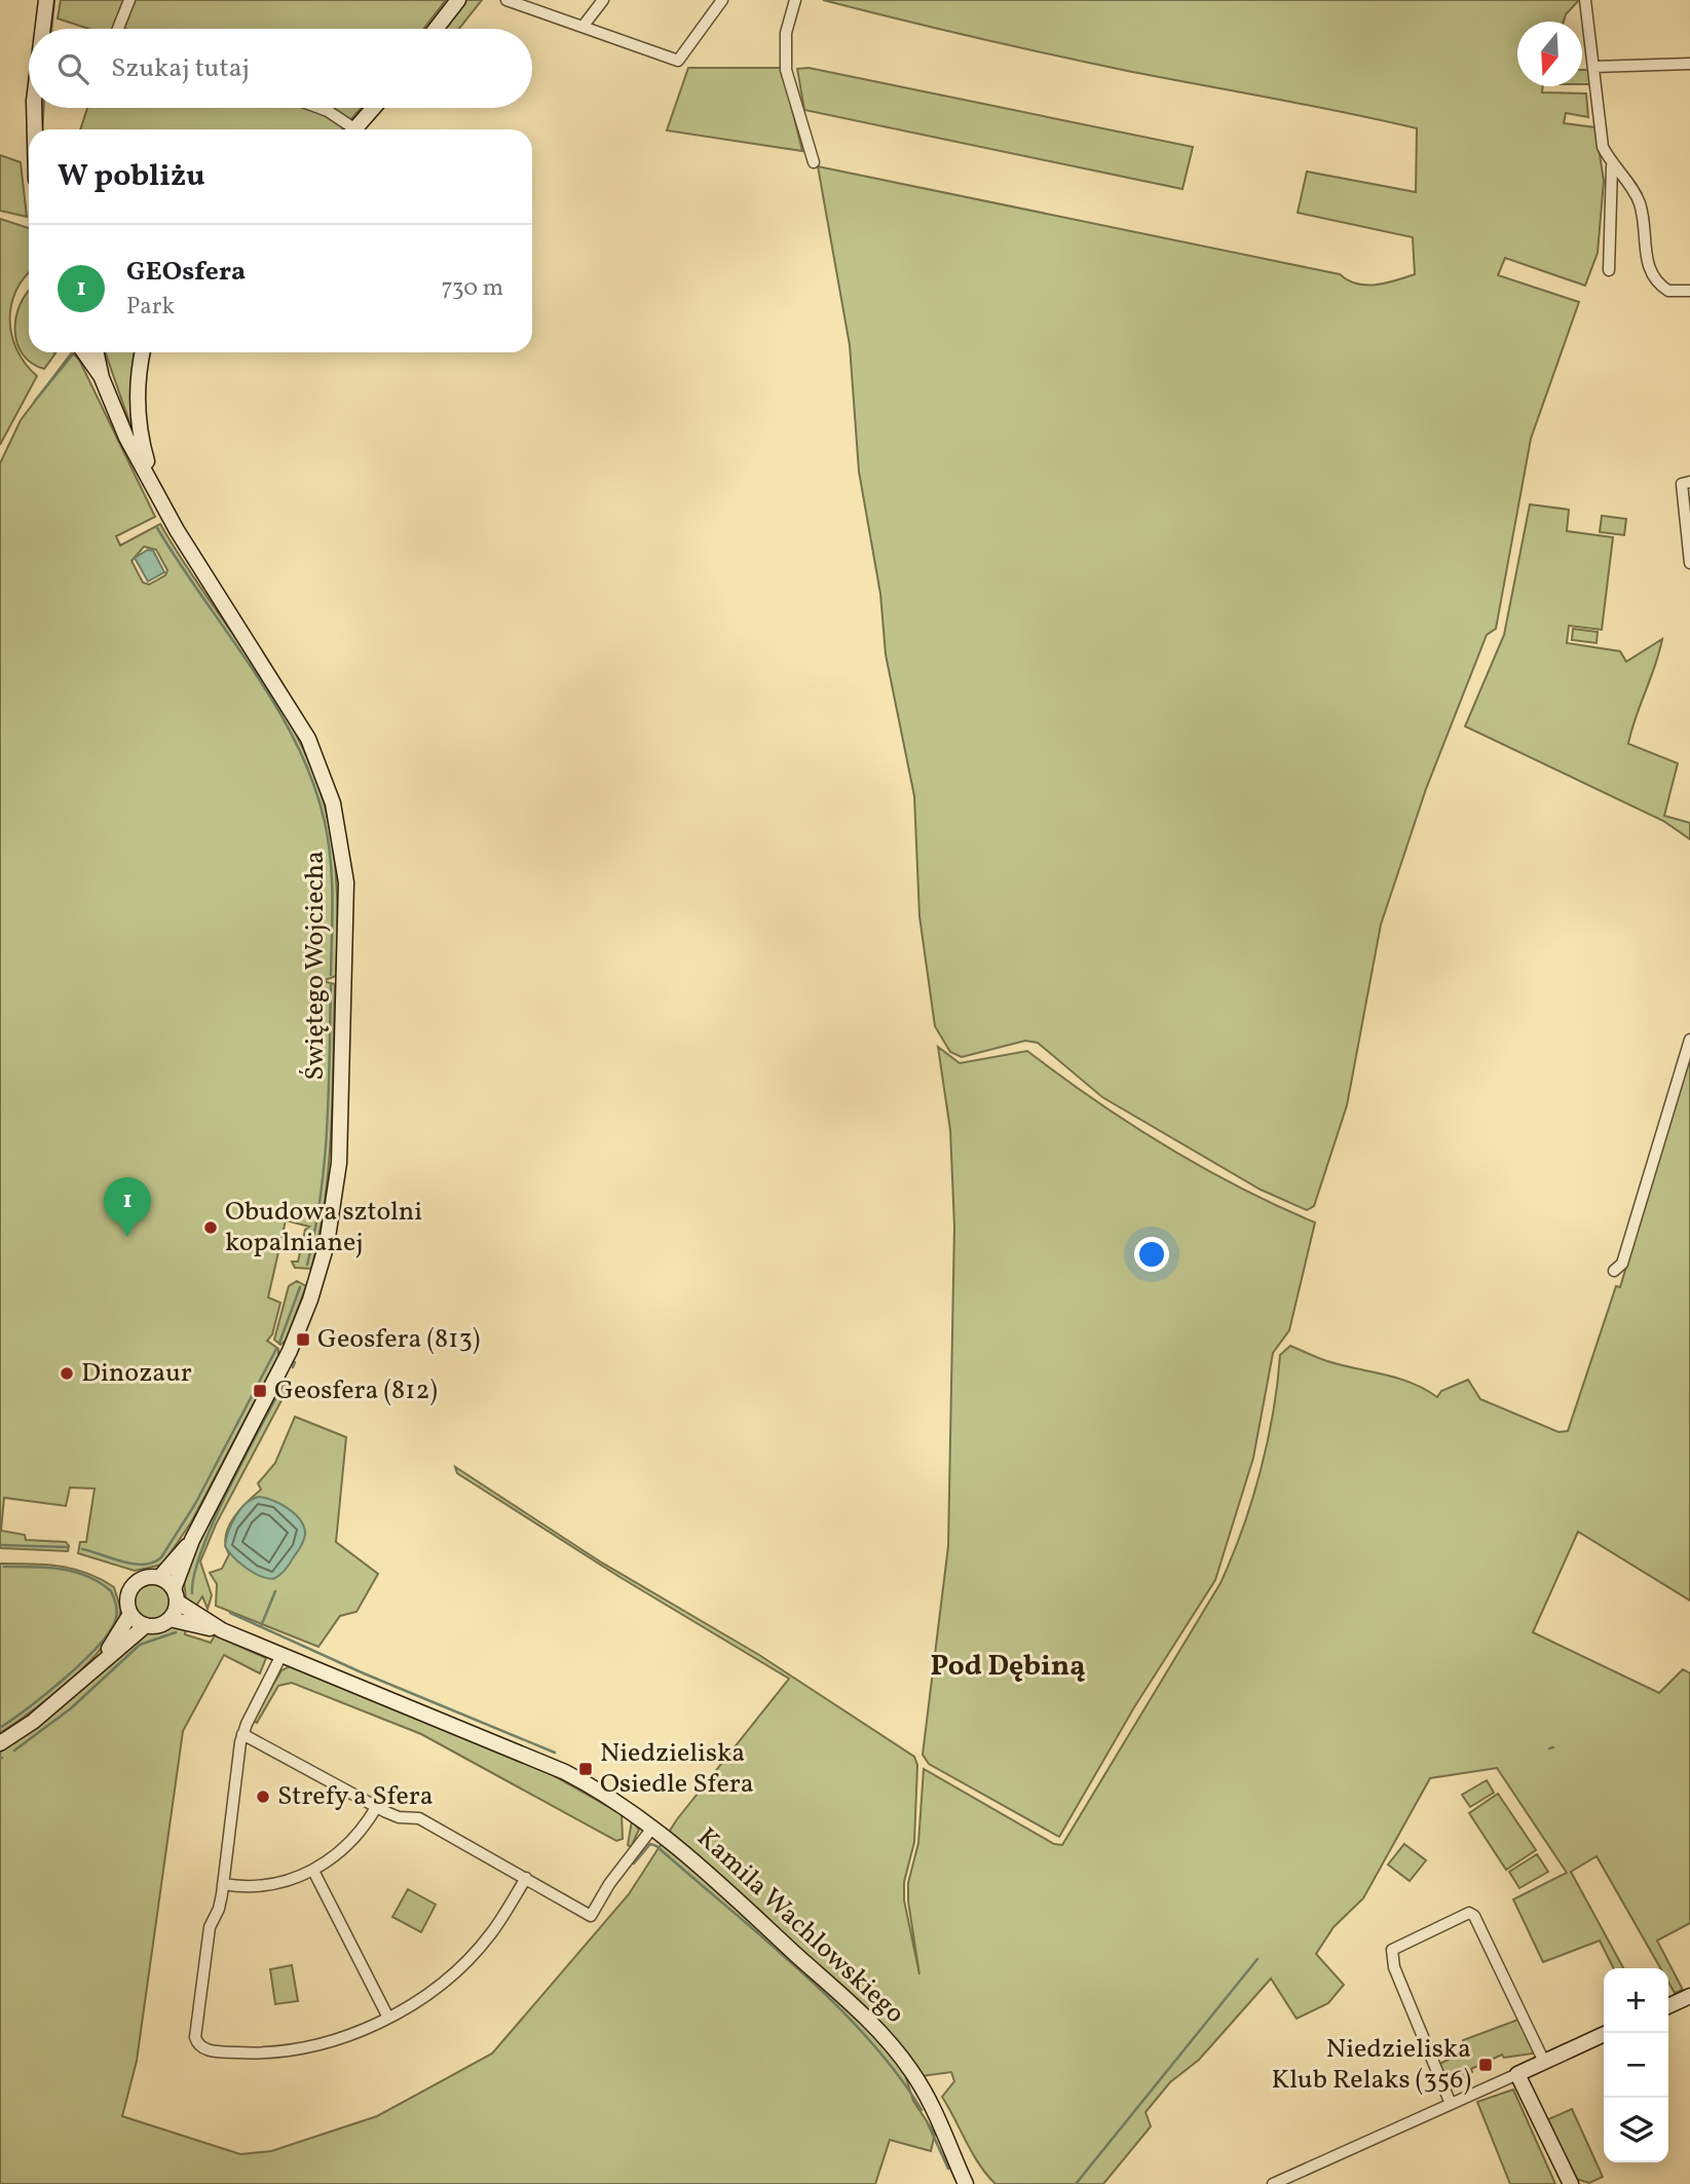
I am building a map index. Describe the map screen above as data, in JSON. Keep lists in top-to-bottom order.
{
  "streets": {
    "street": ["Świętego Wojciecha", "Kamila Wachlowskiego"]
  },
  "crossings": [
    ["Świętego Wojciecha", "Kamila Wachlowskiego"]
  ],
  "districts": ["Pod Dębiną"],
  "places": {
    "other": ["Obudowa sztolni kopalnianej", "Dinozaur", "Strefy a Sfera"],
    "transit": [
      "Geosfera (813)",
      "Geosfera (812)",
      "Niedzieliska Osiedle Sfera",
      "Niedzieliska Klub Relaks (356)"
    ]
  },
  "north": "bottom",
  "page": {
    "search": "Szukaj tutaj",
    "heading": "W pobliżu",
    "list": [
      {
        "mark": "1",
        "name": "GEOsfera",
        "note": "Park",
        "value": "730 m"
      }
    ],
    "pins": "1",
    "map_buttons": ["+", "−"]
  }
}
